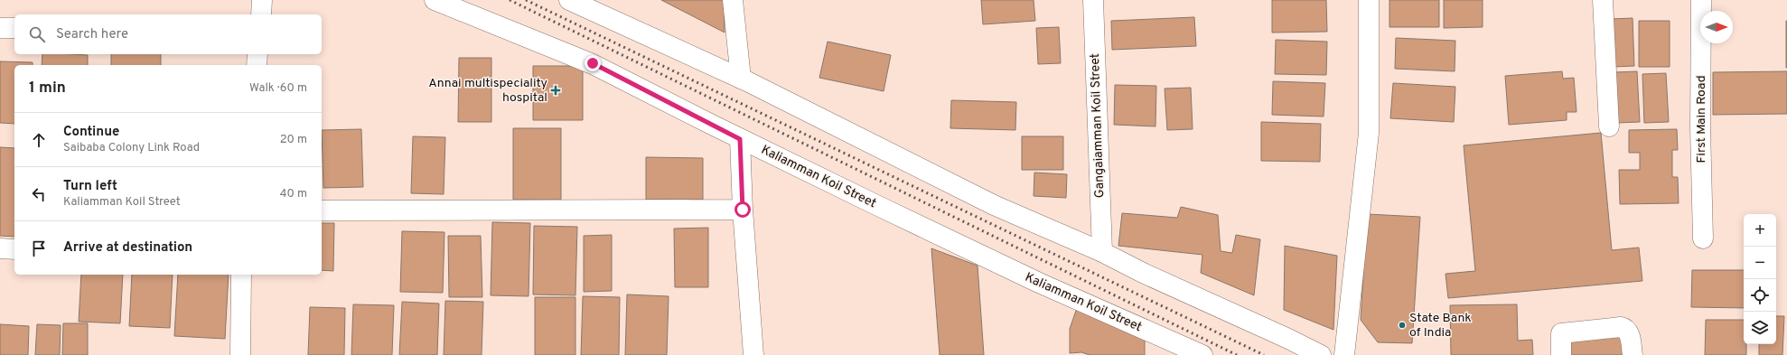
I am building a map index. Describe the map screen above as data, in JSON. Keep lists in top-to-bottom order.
{
  "streets": {
    "street": ["First Main Road", "Gangaiamman Koil Street", "Kaliamman Koil Street"]
  },
  "places": {
    "health": ["Annai multispeciality hospital"],
    "other": ["State Bank of India"]
  },
  "north": "right",
  "page": {
    "search": "Search here",
    "heading": ["1 min", "Walk · 60 m"],
    "list": [
      ["Continue", "Saibaba Colony Link Road", "20 m"],
      ["Turn left", "Kaliamman Koil Street", "40 m"],
      "Arrive at destination"
    ],
    "map_buttons": ["+", "−"]
  }
}
